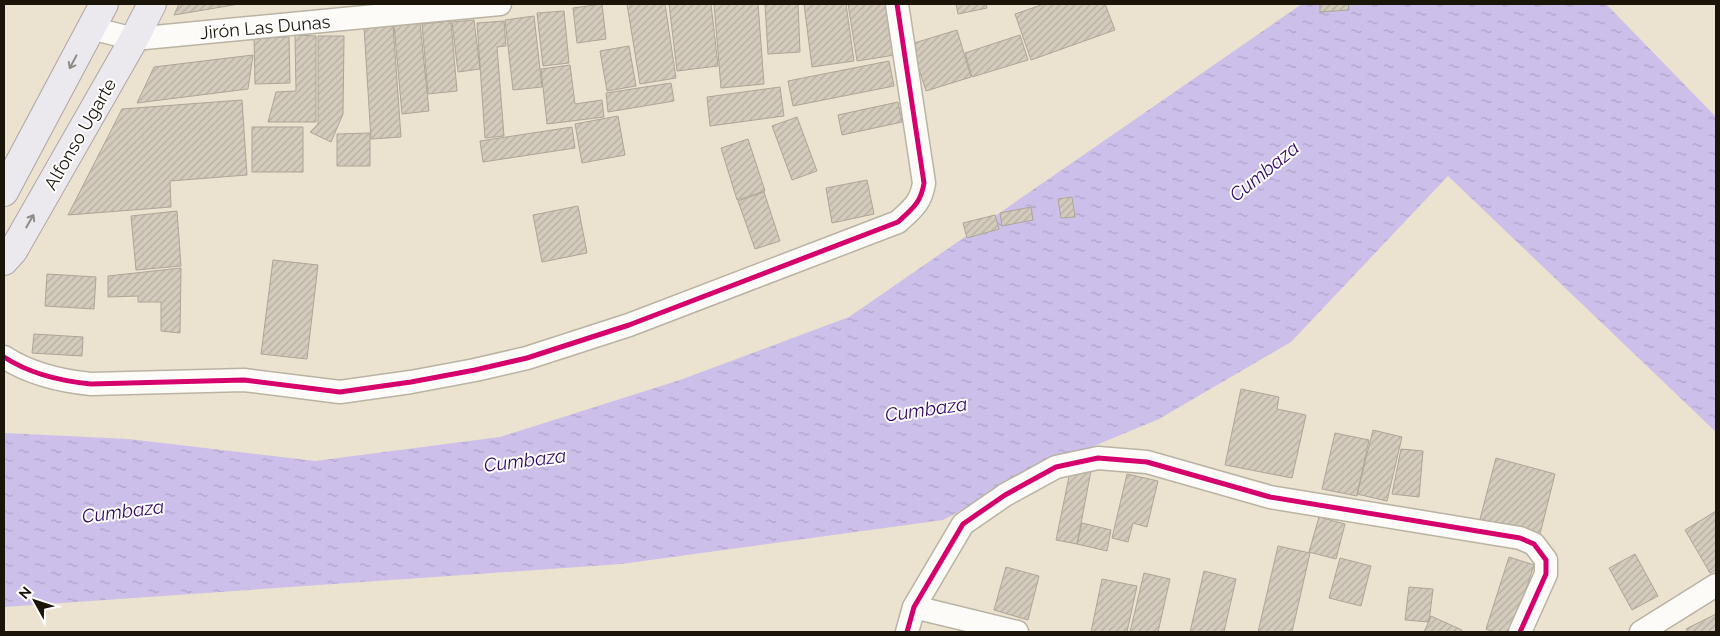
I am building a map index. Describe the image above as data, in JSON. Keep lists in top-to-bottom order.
{
  "streets": {
    "main road": ["Alfonso Ugarte"],
    "street": ["Jirón Las Dunas"]
  },
  "crossings": [
    ["Jirón Las Dunas", "Alfonso Ugarte"]
  ],
  "water": ["Cumbaza"],
  "north": "top left"
}
